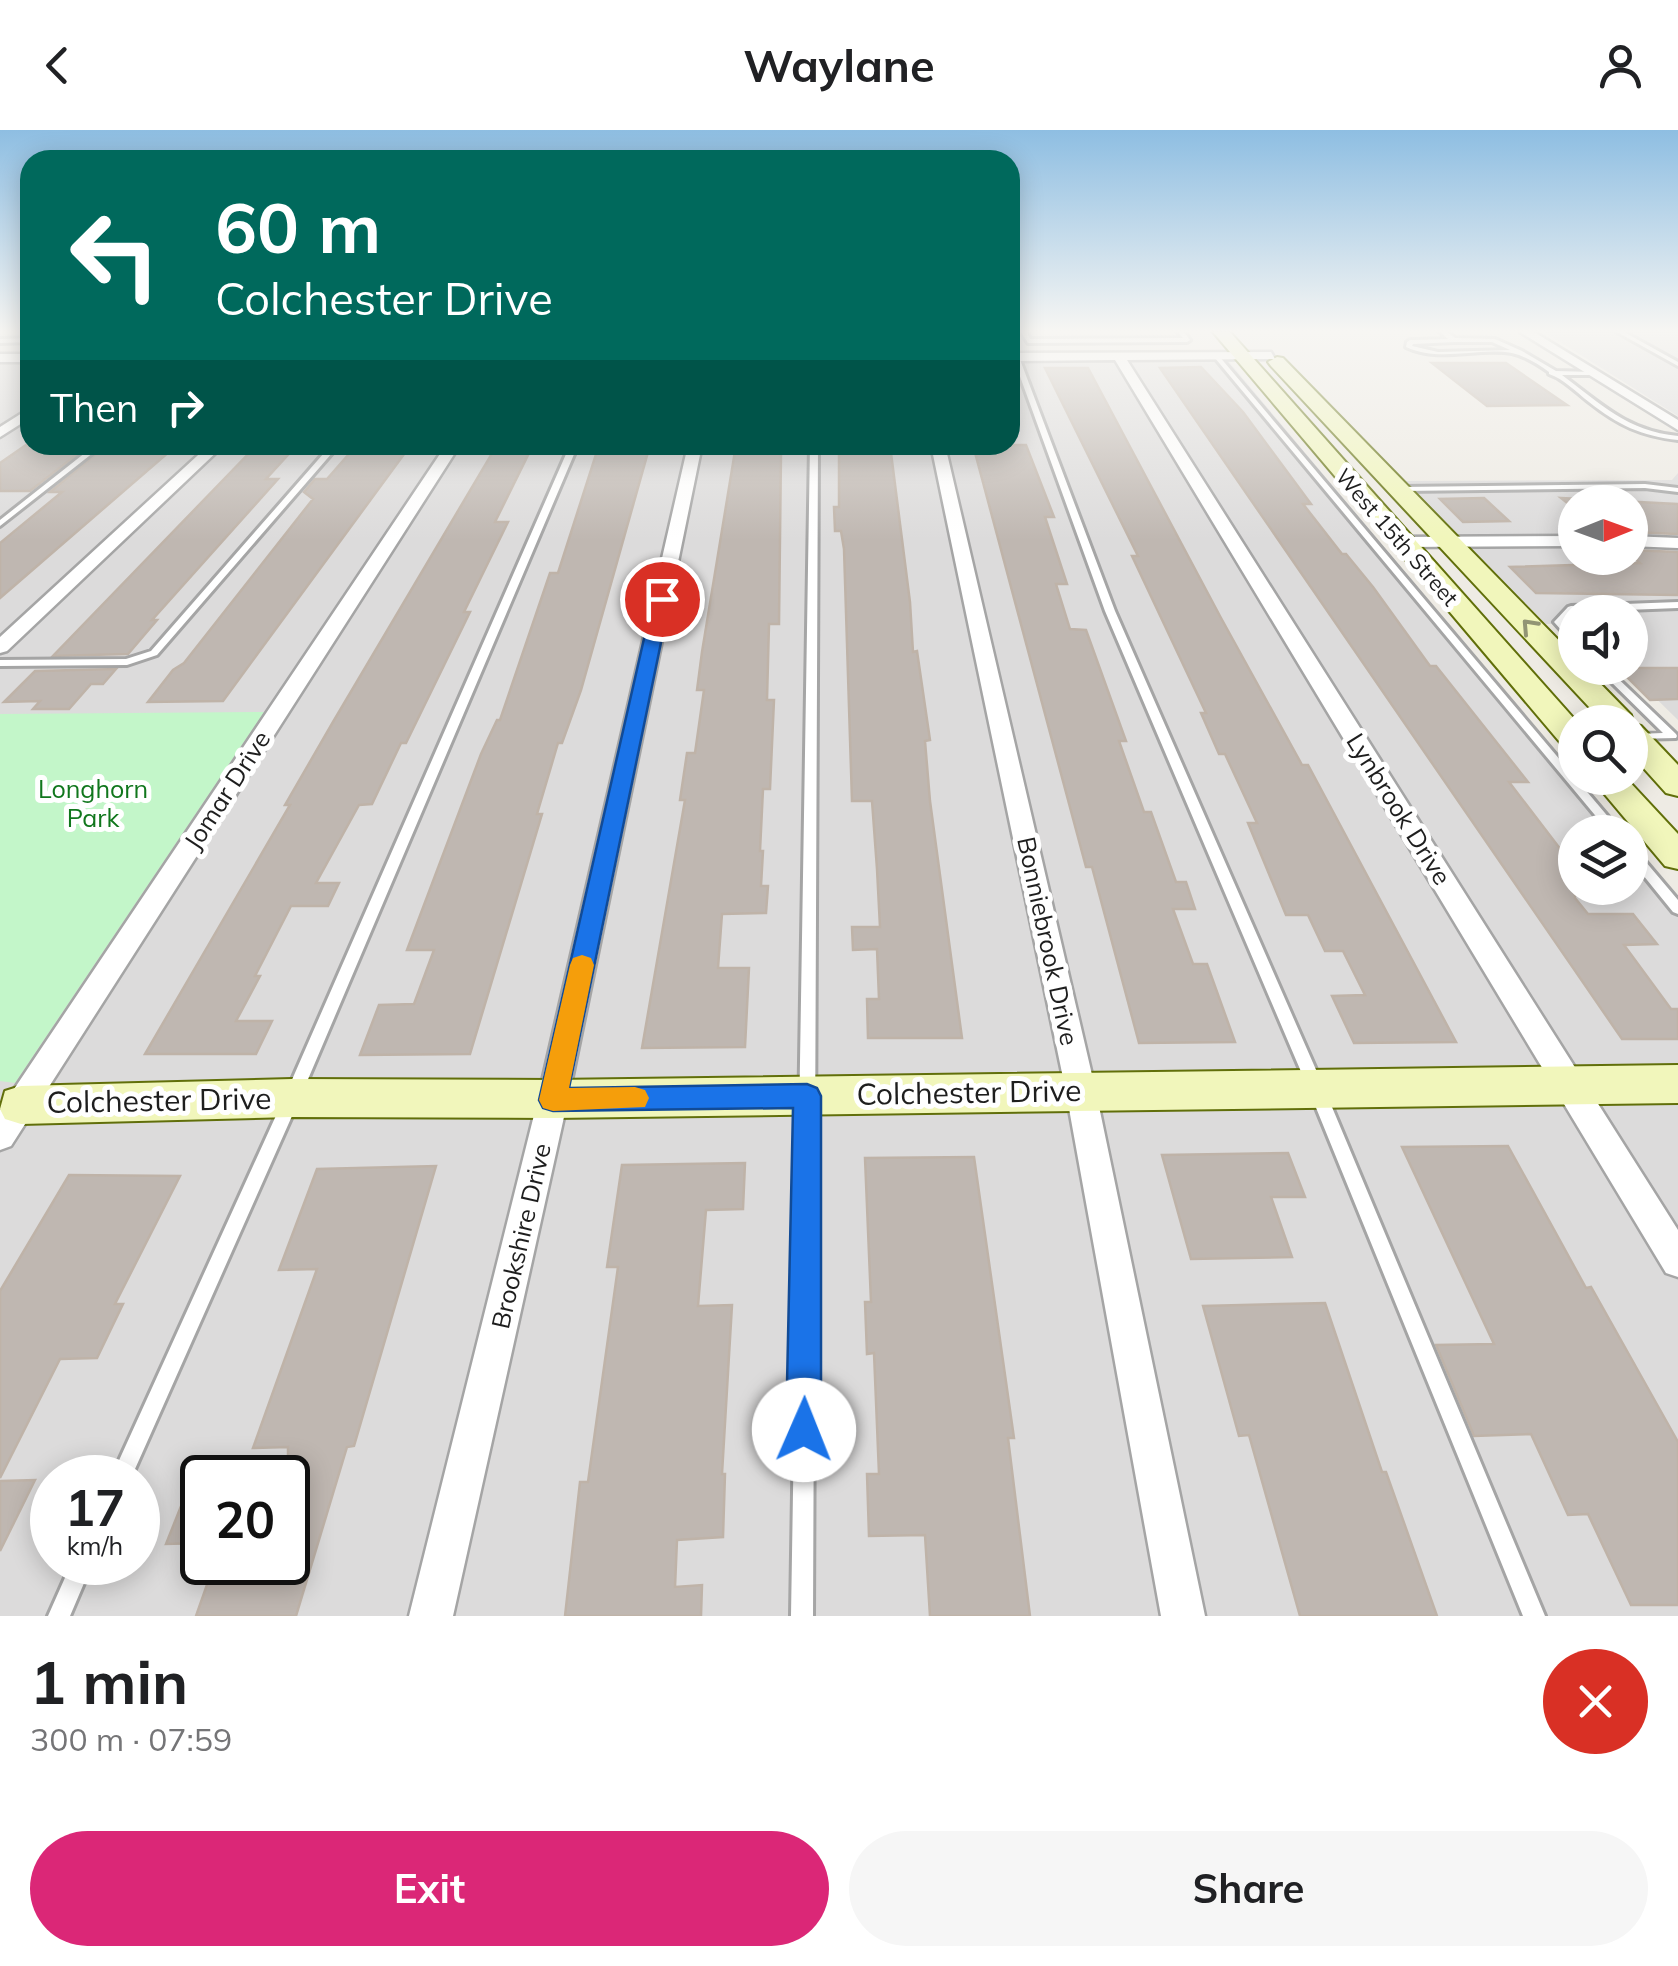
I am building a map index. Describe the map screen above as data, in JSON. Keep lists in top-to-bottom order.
{
  "streets": {
    "main road": ["West 15th Street", "Colchester Drive"],
    "street": [
      "Jomar Drive",
      "Lynbrook Drive",
      "Bonniebrook Drive",
      "Brookshire Drive"
    ]
  },
  "crossings": [
    ["Jomar Drive", "Colchester Drive"],
    ["Lynbrook Drive", "Colchester Drive"],
    ["Bonniebrook Drive", "Colchester Drive"],
    ["Colchester Drive", "Brookshire Drive"]
  ],
  "parks": ["Longhorn Park"],
  "north": "right",
  "page": {
    "header": "Waylane",
    "turn": ["60 m", "Colchester Drive"],
    "then": "Then",
    "speed": "17 km/h",
    "limit": "20",
    "heading": ["1 min", "300 m · 07:59"],
    "buttons": ["Exit", "Share"]
  }
}
